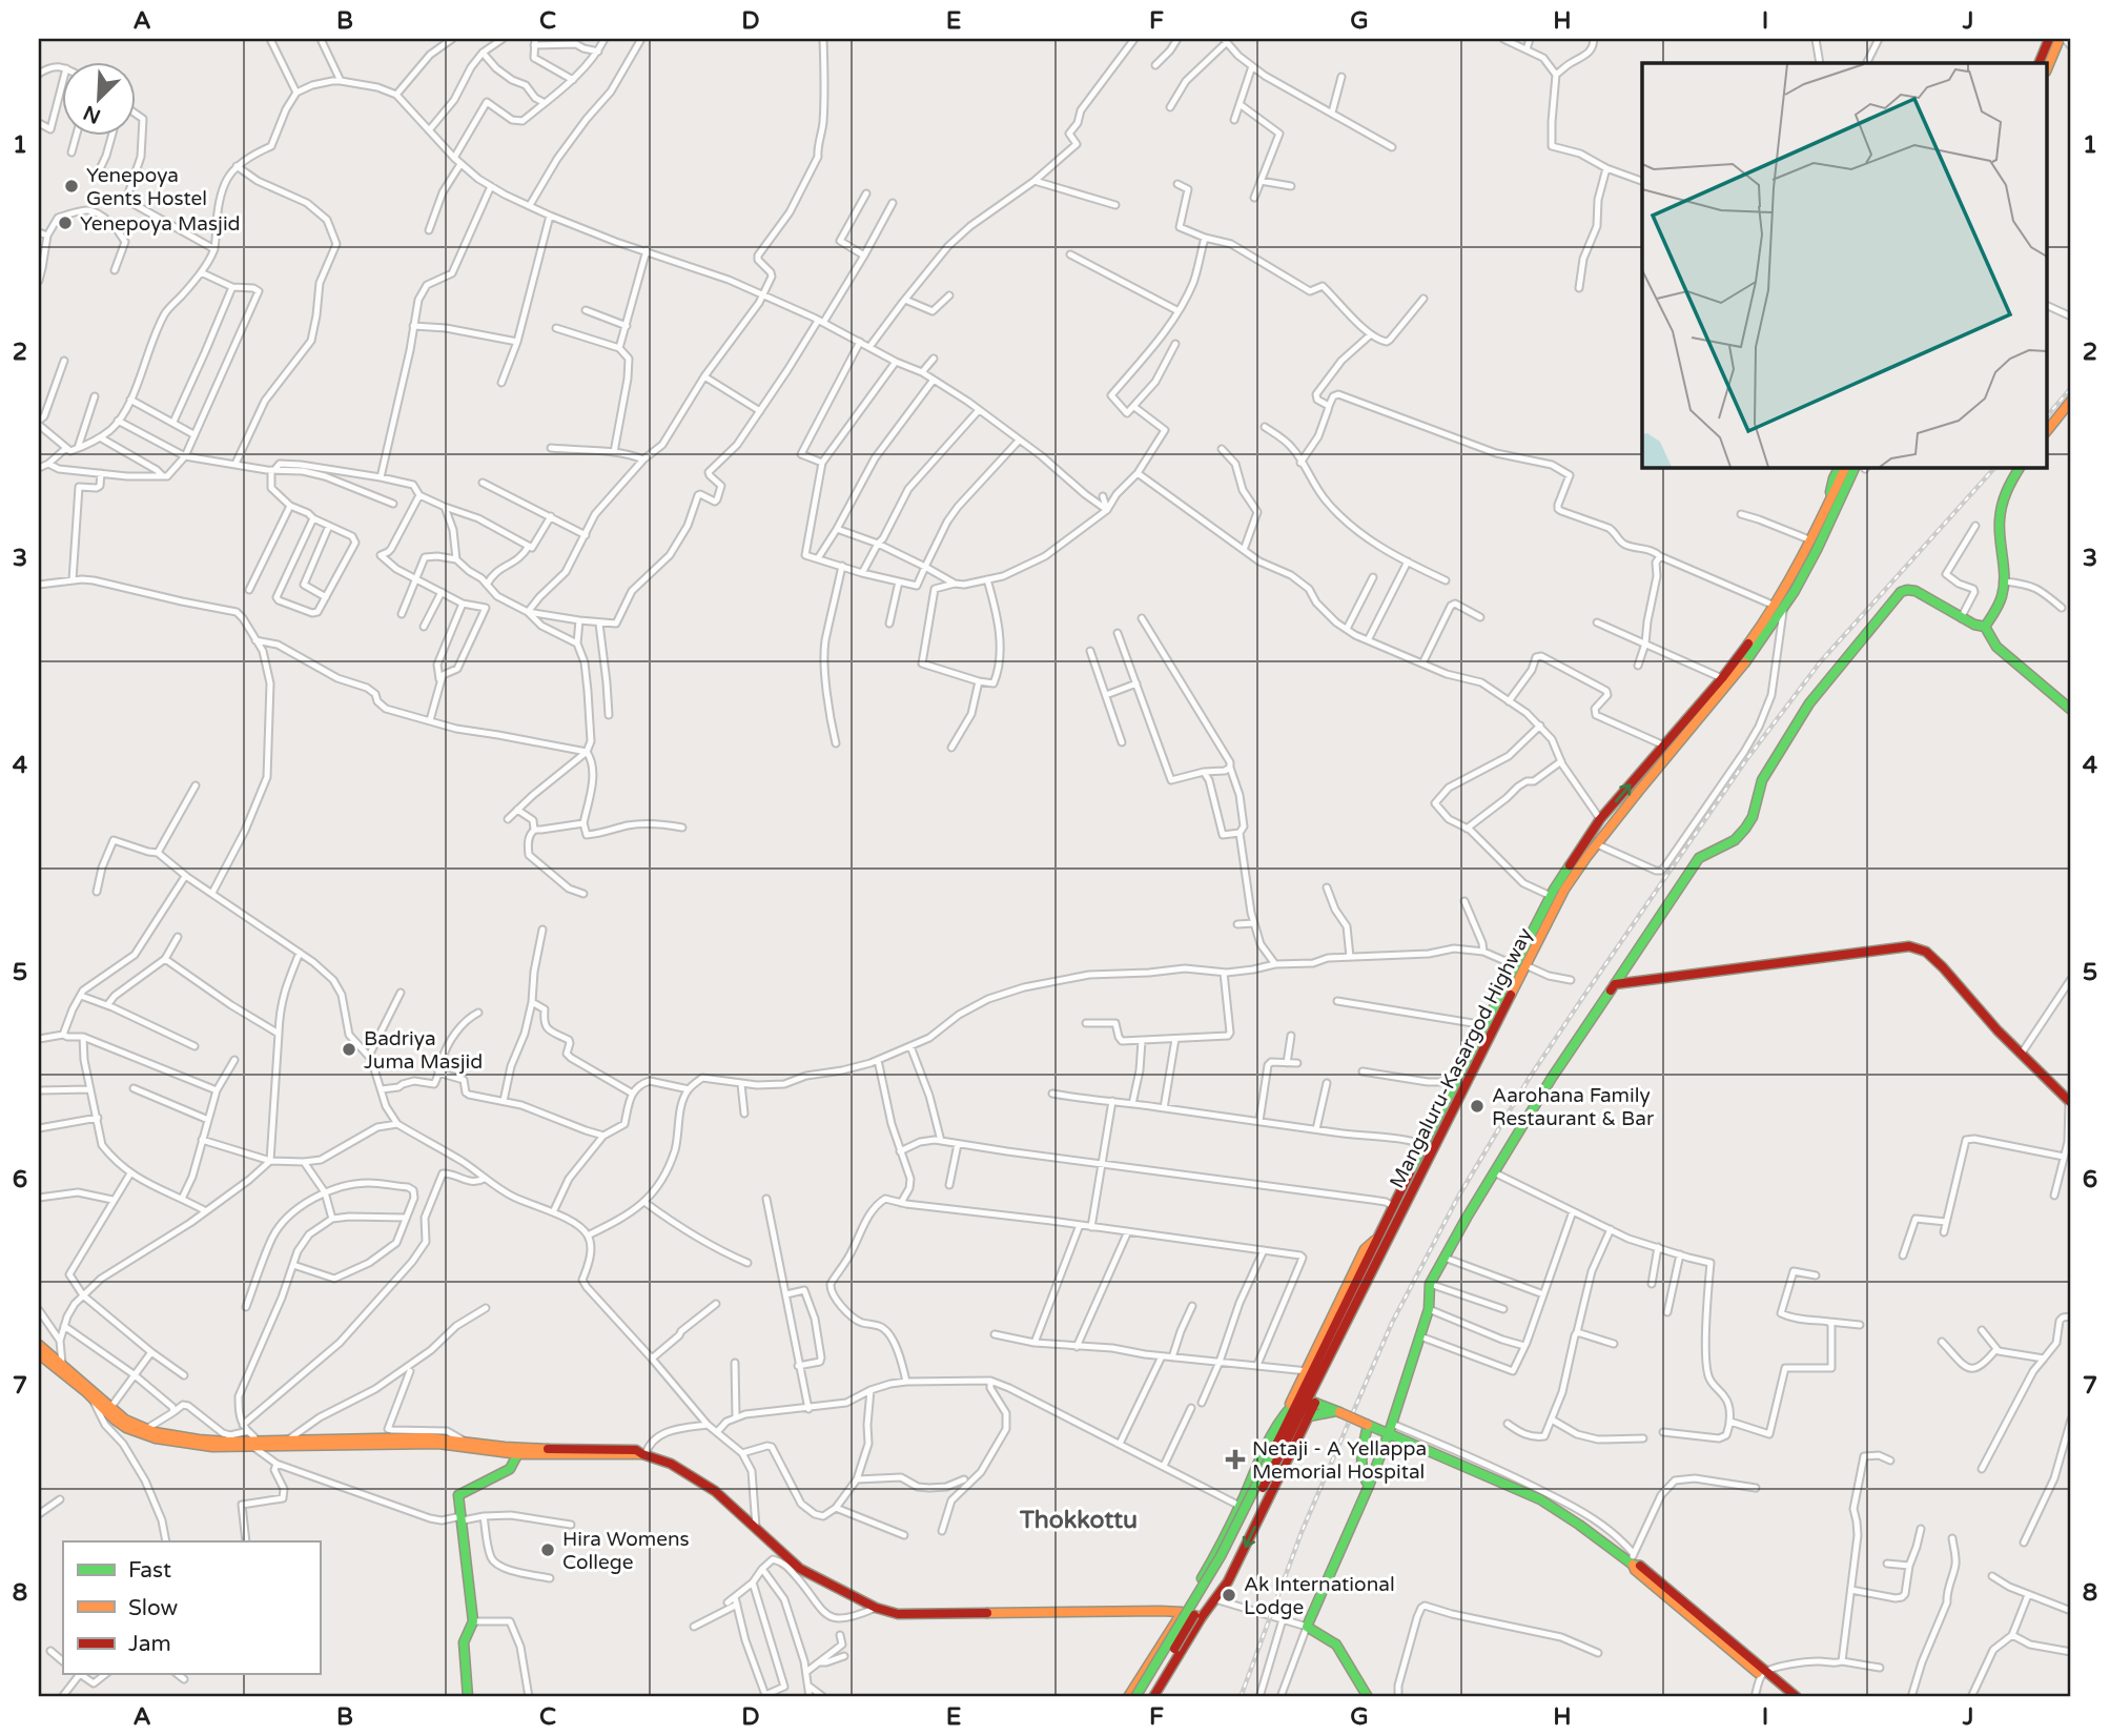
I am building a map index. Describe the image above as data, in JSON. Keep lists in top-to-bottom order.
{
  "streets": {
    "main road": ["Mangaluru-Kasargod Highway"]
  },
  "districts": ["Thokkottu"],
  "places": {
    "other": [
      "Yenepoya Gents Hostel",
      "Yenepoya Masjid",
      "Badriya Juma Masjid",
      "Aarohana Family Restaurant & Bar",
      "Hira Womens College",
      "Ak International Lodge"
    ],
    "health": ["Netaji - A Yellappa Memorial Hospital"]
  },
  "legend": ["Fast", "Slow", "Jam"],
  "north": "bottom left",
  "grid": {
    "columns": [
      "A",
      "B",
      "C",
      "D",
      "E",
      "F",
      "G",
      "H",
      "I",
      "J"
    ],
    "rows": [
      "1",
      "2",
      "3",
      "4",
      "5",
      "6",
      "7",
      "8"
    ]
  }
}
